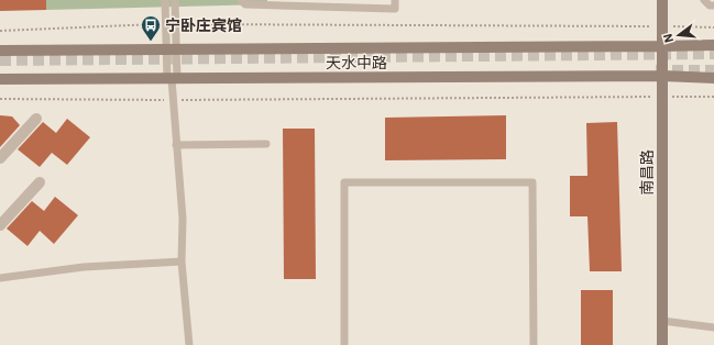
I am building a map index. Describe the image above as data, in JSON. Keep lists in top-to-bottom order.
{
  "streets": {
    "street": ["天水中路", "南昌路"]
  },
  "crossings": [
    ["天水中路", "南昌路"]
  ],
  "places": {
    "bus stop": ["宁卧庄宾馆"]
  },
  "north": "left"
}
